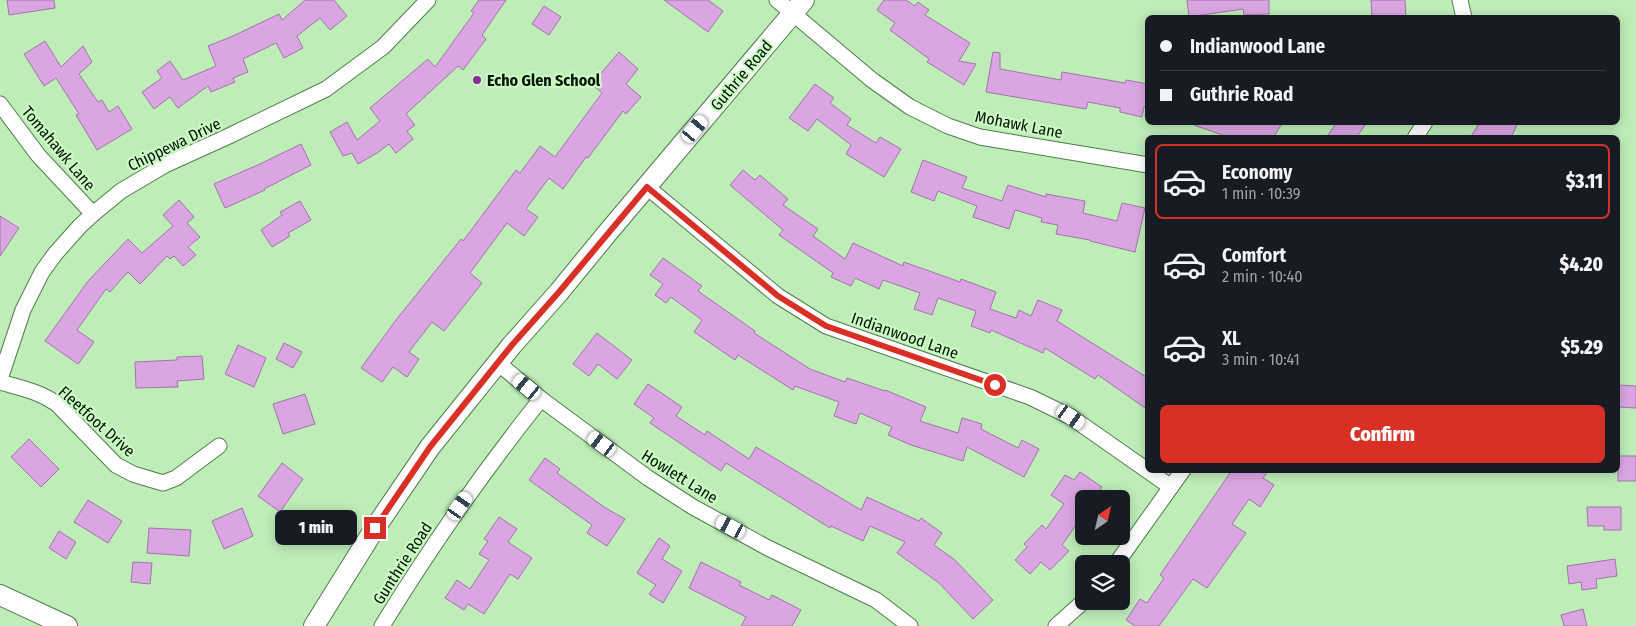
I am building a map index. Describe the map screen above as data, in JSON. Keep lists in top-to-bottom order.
{
  "streets": {
    "street": [
      "Guthrie Road",
      "Mohawk Lane",
      "Chippewa Drive",
      "Tomahawk Lane",
      "Indianwood Lane",
      "Fleetfoot Drive",
      "Howlett Lane",
      "Gunthrie Road"
    ]
  },
  "crossings": [
    ["Guthrie Road", "Mohawk Lane"],
    ["Guthrie Road", "Indianwood Lane"],
    ["Guthrie Road", "Howlett Lane"],
    ["Chippewa Drive", "Tomahawk Lane"],
    ["Chippewa Drive", "Fleetfoot Drive"],
    ["Howlett Lane", "Gunthrie Road"]
  ],
  "places": ["Echo Glen School"],
  "north": "top right",
  "page": {
    "banner": ["Indianwood Lane", "Guthrie Road"],
    "list": [
      {
        "name": "Economy",
        "note": "1 min · 10:39",
        "value": "$3.11"
      },
      {
        "name": "Comfort",
        "note": "2 min · 10:40",
        "value": "$4.20"
      },
      {
        "name": "XL",
        "note": "3 min · 10:41",
        "value": "$5.29"
      }
    ],
    "buttons": "Confirm",
    "bubble": "1 min"
  }
}
